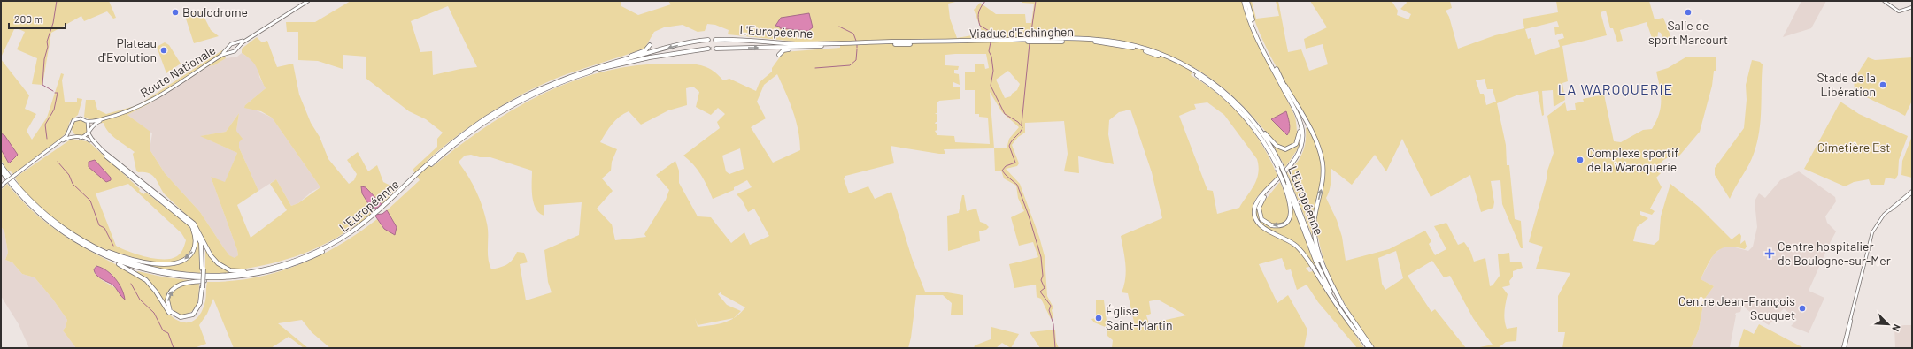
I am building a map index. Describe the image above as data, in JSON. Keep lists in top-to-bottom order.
{
  "streets": {
    "highway": ["L'Européenne", "Viaduc d'Echinghen"],
    "main road": ["Route Nationale"]
  },
  "crossings": [
    ["L'Européenne", "Viaduc d'Echinghen"]
  ],
  "districts": ["LA WAROQUERIE"],
  "parks": ["Cimetière Est"],
  "places": {
    "other": [
      "Boulodrome",
      "Salle de sport Marcourt",
      "Plateau d'Evolution",
      "Stade de la Libération",
      "Complexe sportif de la Waroquerie",
      "Centre Jean-François Souquet",
      "Église Saint-Martin"
    ],
    "health": ["Centre hospitalier de Boulogne-sur-Mer"]
  },
  "scale_bar": "200 m",
  "north": "bottom right"
}
